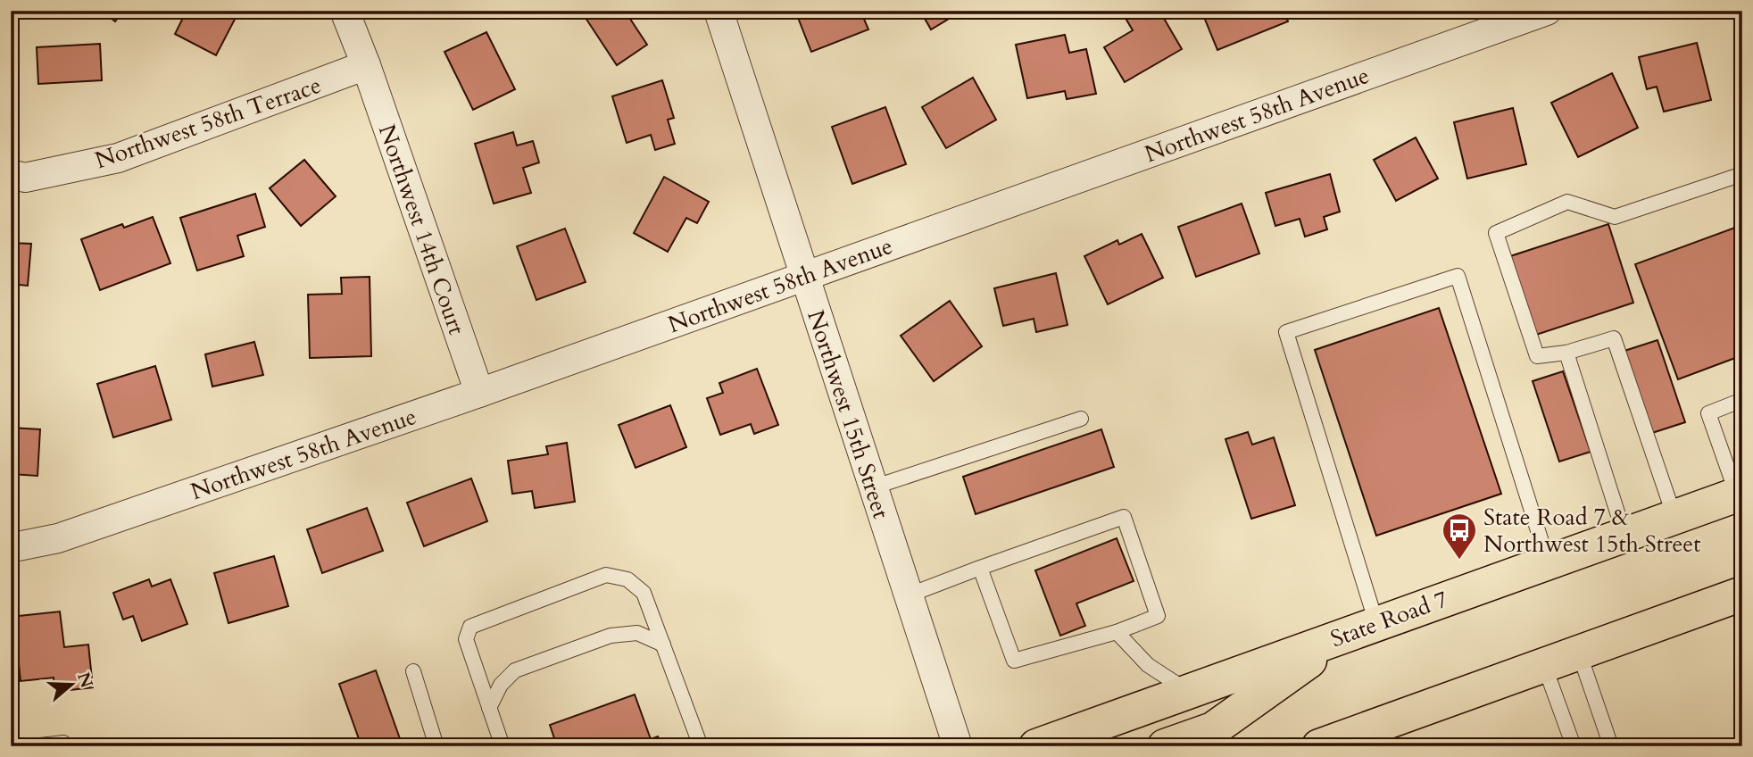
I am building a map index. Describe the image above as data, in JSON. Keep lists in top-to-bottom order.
{
  "streets": {
    "main road": ["State Road 7"],
    "street": [
      "Northwest 58th Avenue",
      "Northwest 58th Terrace",
      "Northwest 14th Court",
      "Northwest 15th Street"
    ]
  },
  "crossings": [
    ["Northwest 58th Avenue", "Northwest 14th Court"],
    ["Northwest 58th Avenue", "Northwest 15th Street"],
    ["Northwest 58th Terrace", "Northwest 14th Court"]
  ],
  "places": {
    "bus stop": ["State Road 7 & Northwest 15th Street"]
  },
  "north": "right"
}
